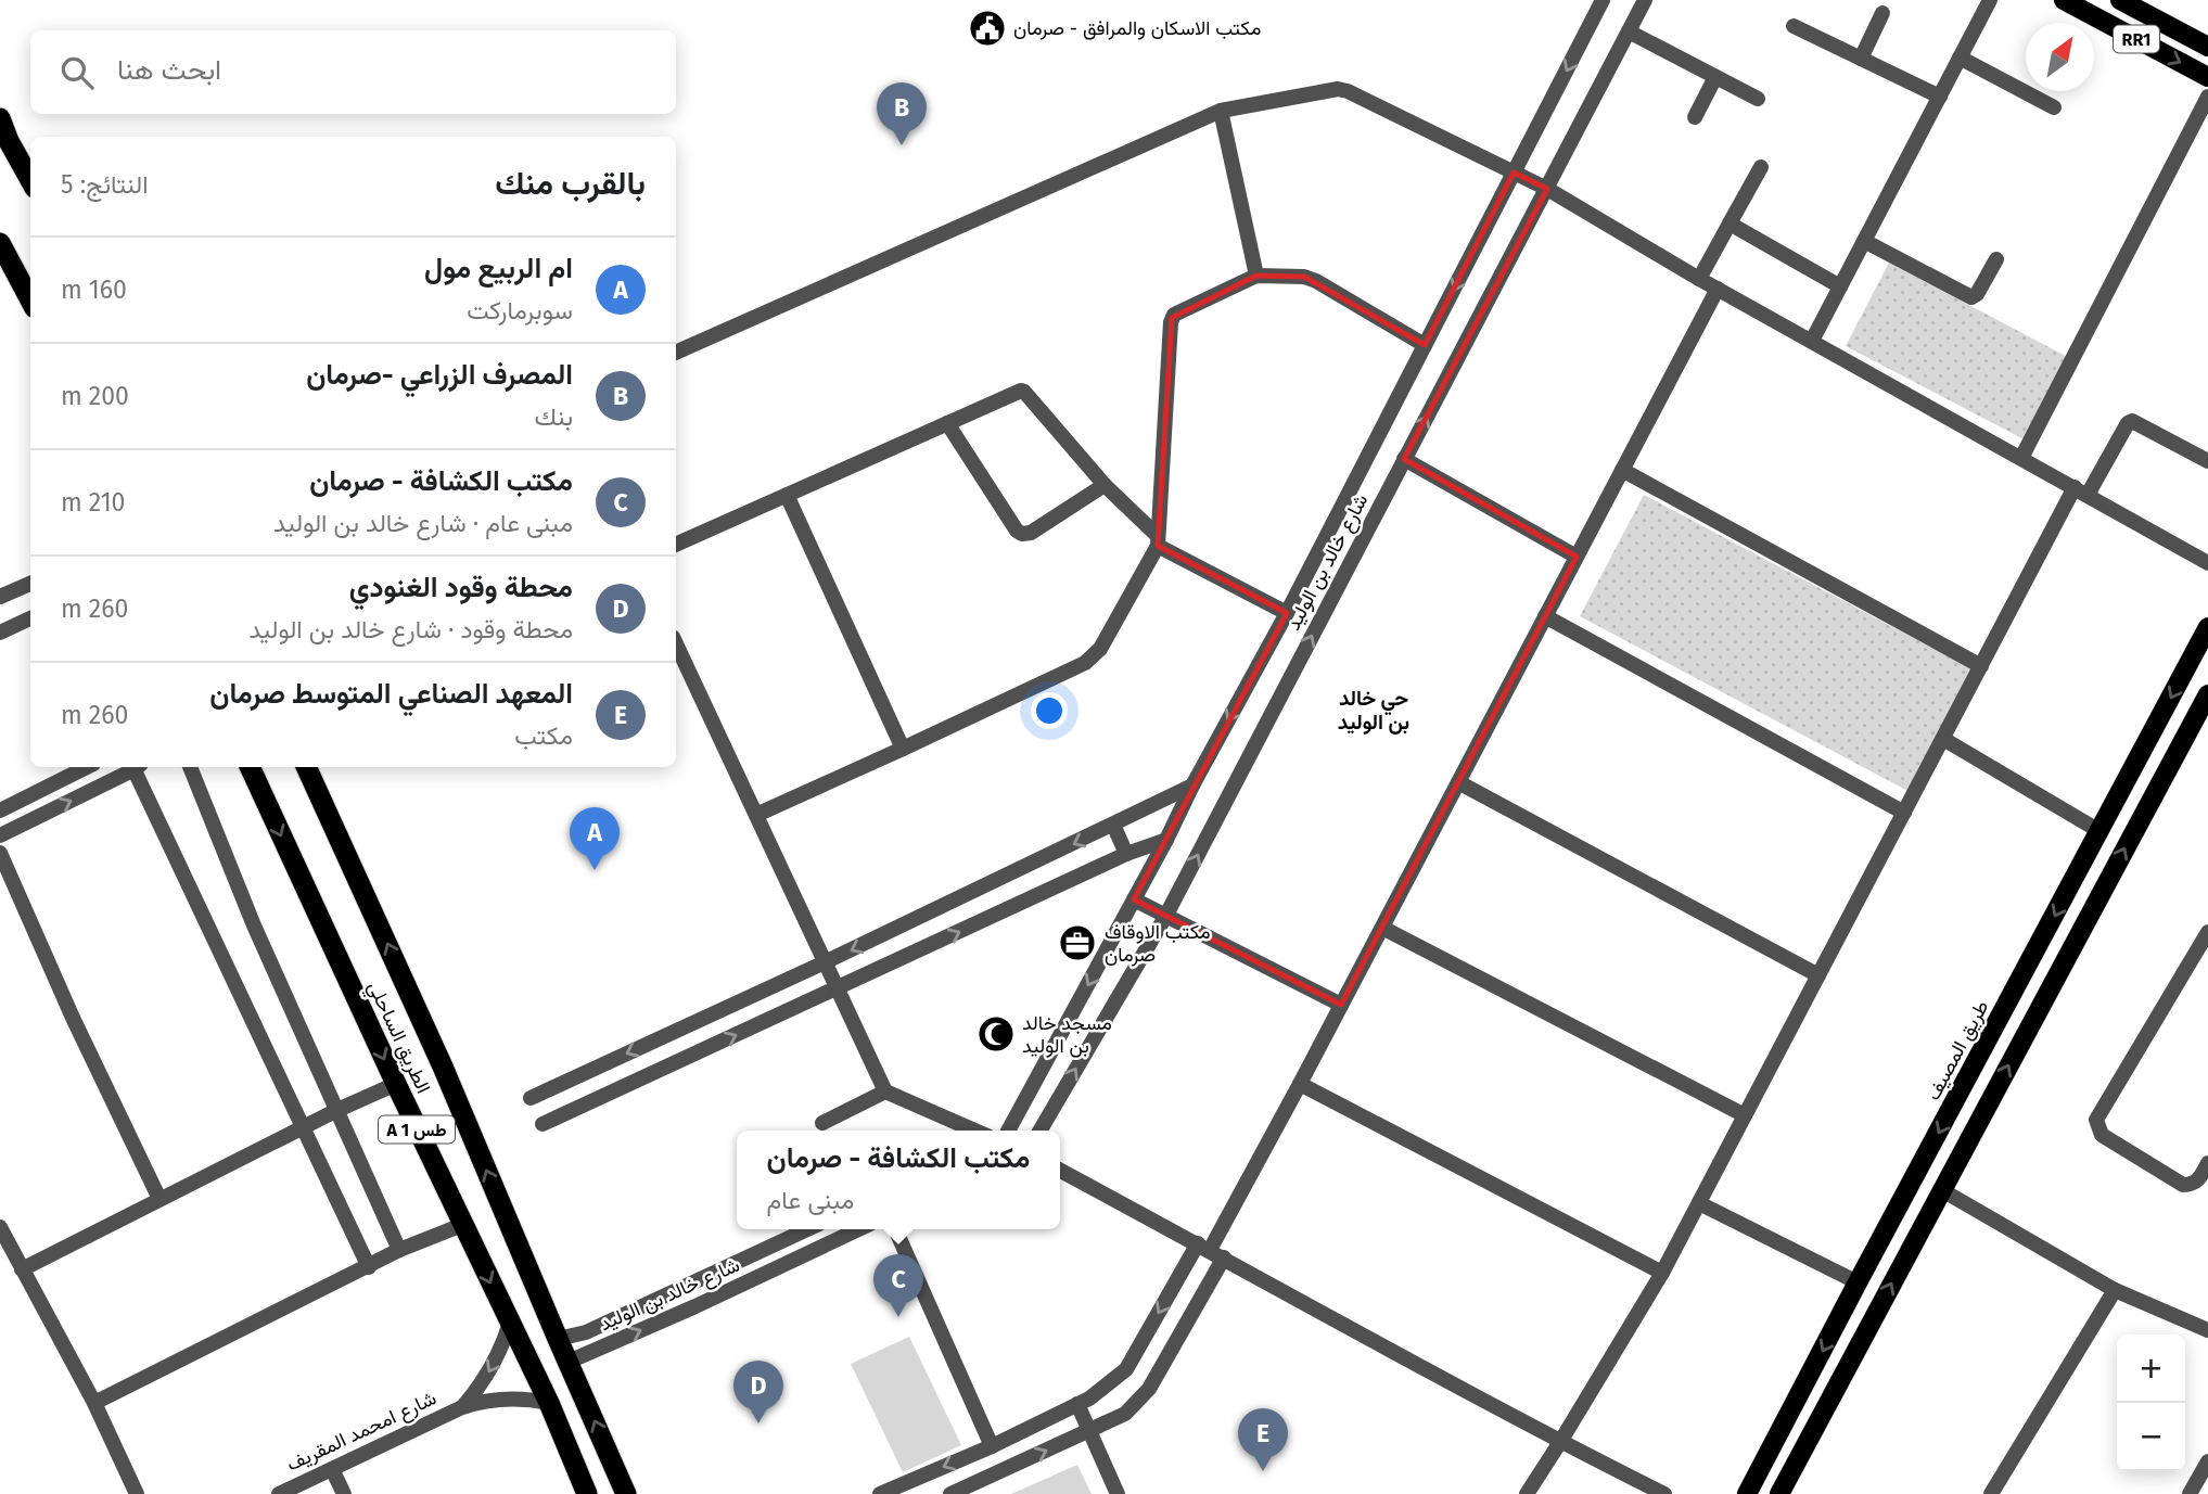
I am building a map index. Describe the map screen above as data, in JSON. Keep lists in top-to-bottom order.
{
  "streets": {
    "highway": ["الطريق الساحلي", "A 1 طس"],
    "main road": ["RR1", "طريق المصيف"],
    "street": ["شارع خالد بن الوليد", "شارع امحمد المقريف"]
  },
  "crossings": [
    ["شارع خالد بن الوليد", "الطريق الساحلي"],
    ["الطريق الساحلي", "شارع امحمد المقريف"]
  ],
  "districts": ["حي خالد بن الوليد"],
  "places": {
    "public building": ["مكتب الاسكان والمرافق - صرمان"],
    "office": ["مكتب الاوقاف صرمان"],
    "mosque": ["مسجد خالد بن الوليد"]
  },
  "north": "top right",
  "page": {
    "search": "ابحث هنا",
    "pins": [
      "B",
      "A",
      "C",
      "D",
      "E"
    ],
    "heading": ["بالقرب منك", "النتائج: 5"],
    "list": [
      {
        "mark": "A",
        "name": "ام الربيع مول",
        "note": "سوبرماركت",
        "value": "160 m"
      },
      {
        "mark": "B",
        "name": "المصرف الزراعي -صرمان",
        "note": "بنك",
        "value": "200 m"
      },
      {
        "mark": "C",
        "name": "مكتب الكشافة - صرمان",
        "note": "مبنى عام · شارع خالد بن الوليد",
        "value": "210 m"
      },
      {
        "mark": "D",
        "name": "محطة وقود الغنودي",
        "note": "محطة وقود · شارع خالد بن الوليد",
        "value": "260 m"
      },
      {
        "mark": "E",
        "name": "المعهد الصناعي المتوسط صرمان",
        "note": "مكتب",
        "value": "260 m"
      }
    ],
    "popup": ["مكتب الكشافة - صرمان", "مبنى عام"],
    "map_buttons": ["+", "−"]
  }
}
